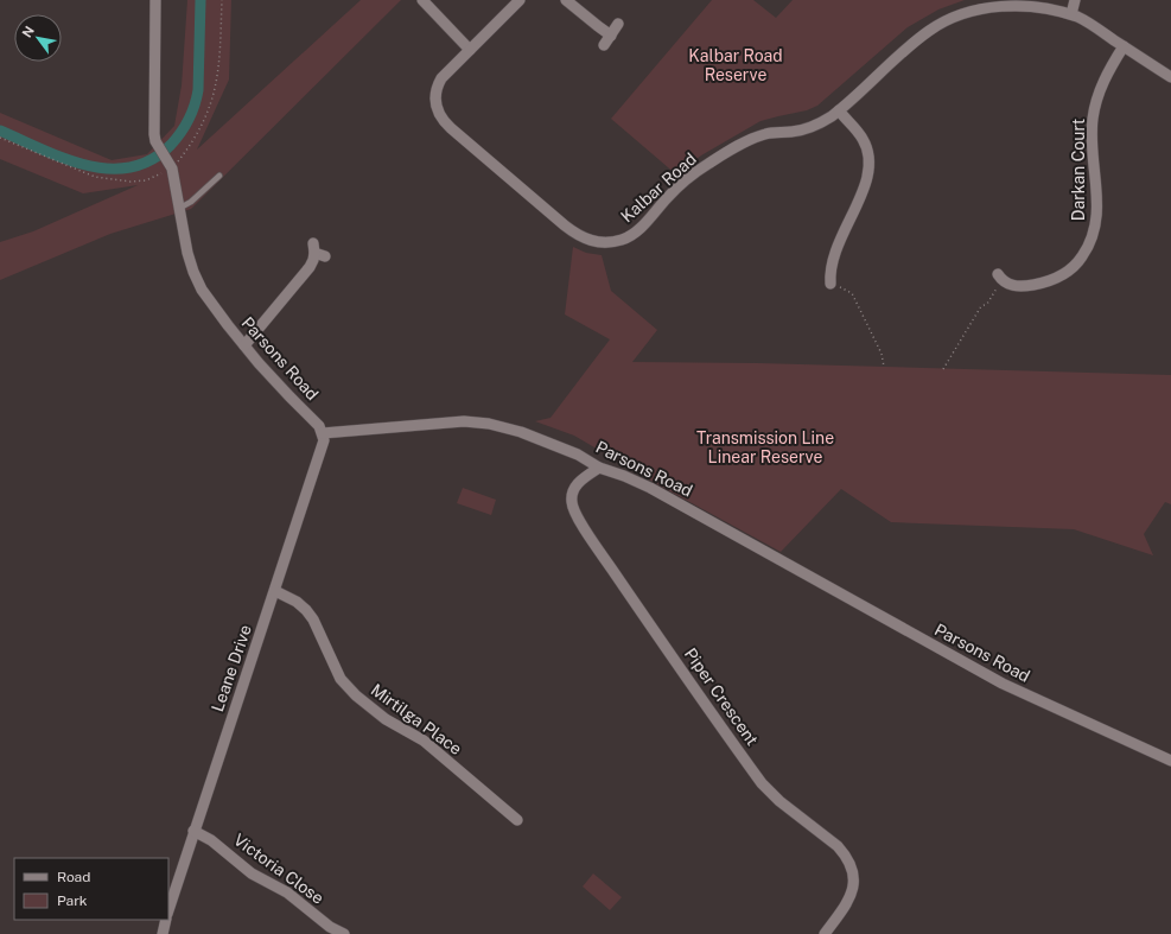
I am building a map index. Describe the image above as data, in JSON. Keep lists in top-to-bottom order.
{
  "streets": {
    "street": [
      "Darkan Court",
      "Kalbar Road",
      "Parsons Road",
      "Leane Drive",
      "Piper Crescent",
      "Mirtilga Place",
      "Victoria Close"
    ]
  },
  "crossings": [
    ["Darkan Court", "Kalbar Road"],
    ["Parsons Road", "Leane Drive"],
    ["Parsons Road", "Piper Crescent"],
    ["Leane Drive", "Mirtilga Place"],
    ["Leane Drive", "Victoria Close"]
  ],
  "parks": ["Kalbar Road Reserve", "Transmission Line Linear Reserve"],
  "legend": ["Road", "Park"],
  "north": "top left"
}
